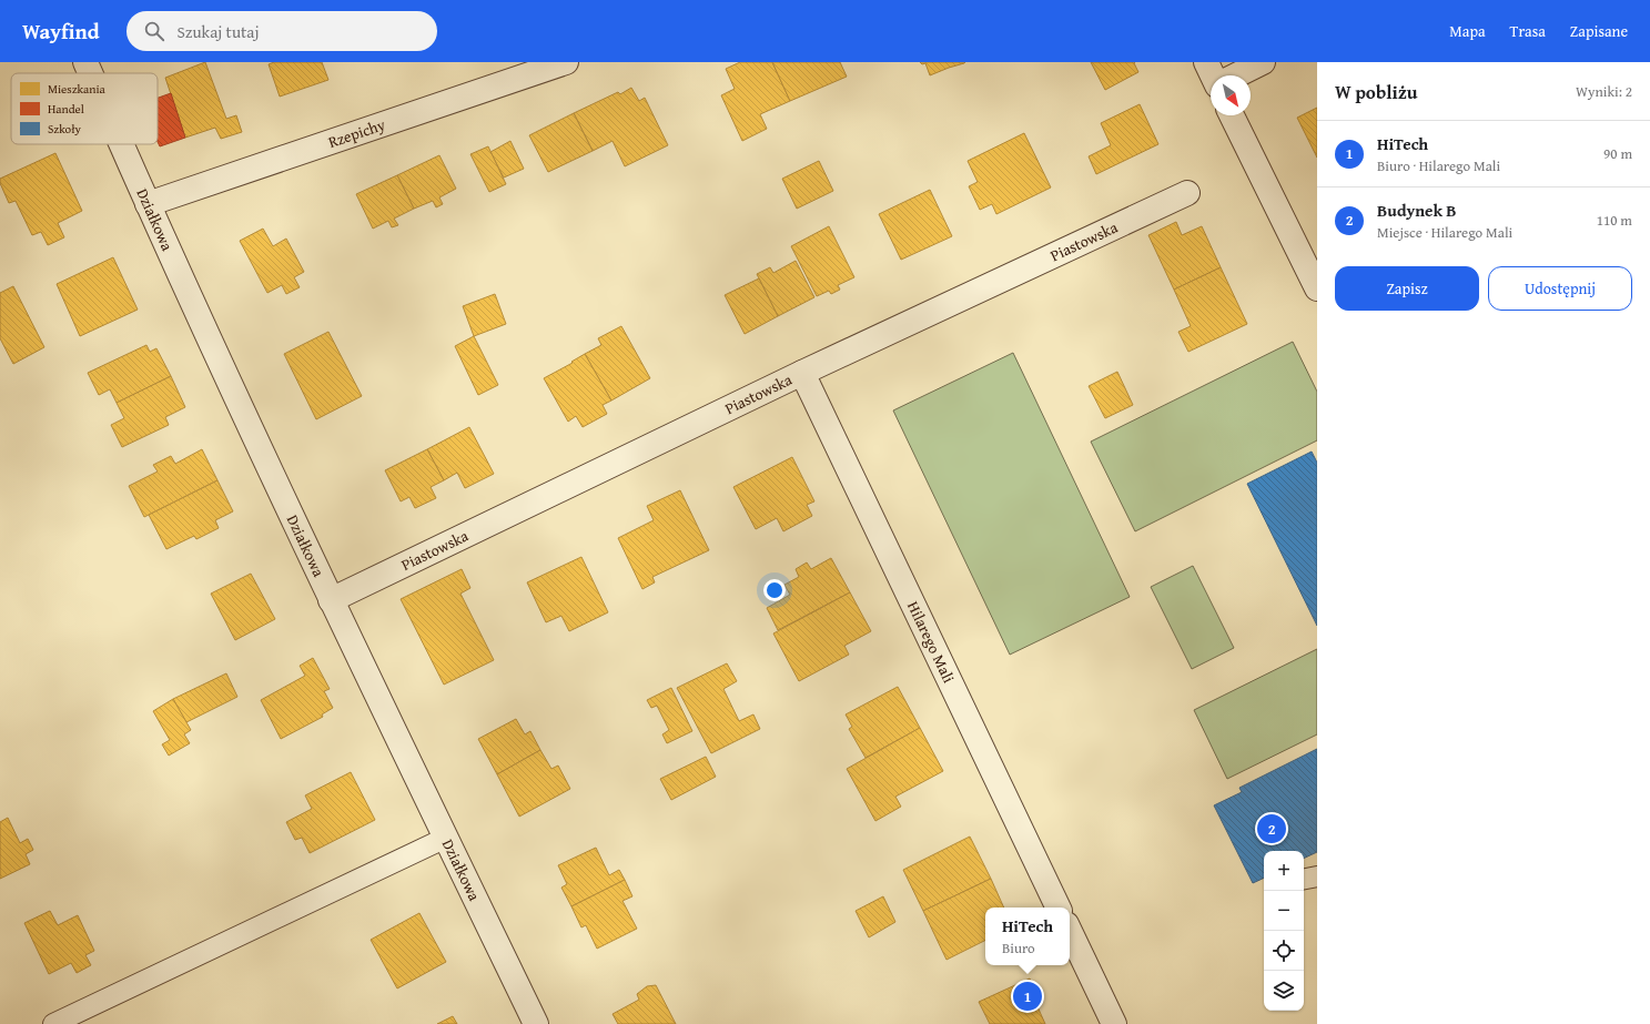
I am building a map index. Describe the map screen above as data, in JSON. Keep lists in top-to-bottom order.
{
  "streets": {
    "street": [
      "Rzepichy",
      "Działkowa",
      "Piastowska",
      "Hilarego Mali"
    ]
  },
  "crossings": [
    ["Rzepichy", "Działkowa"],
    ["Działkowa", "Piastowska"],
    ["Piastowska", "Hilarego Mali"]
  ],
  "legend": ["Mieszkania", "Handel", "Szkoły"],
  "north": "bottom right",
  "page": {
    "header": "Wayfind",
    "search": "Szukaj tutaj",
    "nav": ["Mapa", "Trasa", "Zapisane"],
    "heading": ["W pobliżu", "Wyniki: 2"],
    "list": [
      {
        "mark": "1",
        "name": "HiTech",
        "note": "Biuro · Hilarego Mali",
        "value": "90 m"
      },
      {
        "mark": "2",
        "name": "Budynek B",
        "note": "Miejsce · Hilarego Mali",
        "value": "110 m"
      }
    ],
    "buttons": ["Zapisz", "Udostępnij"],
    "pins": ["2", "1"],
    "map_buttons": ["+", "−"],
    "popup": ["HiTech", "Biuro"]
  }
}
